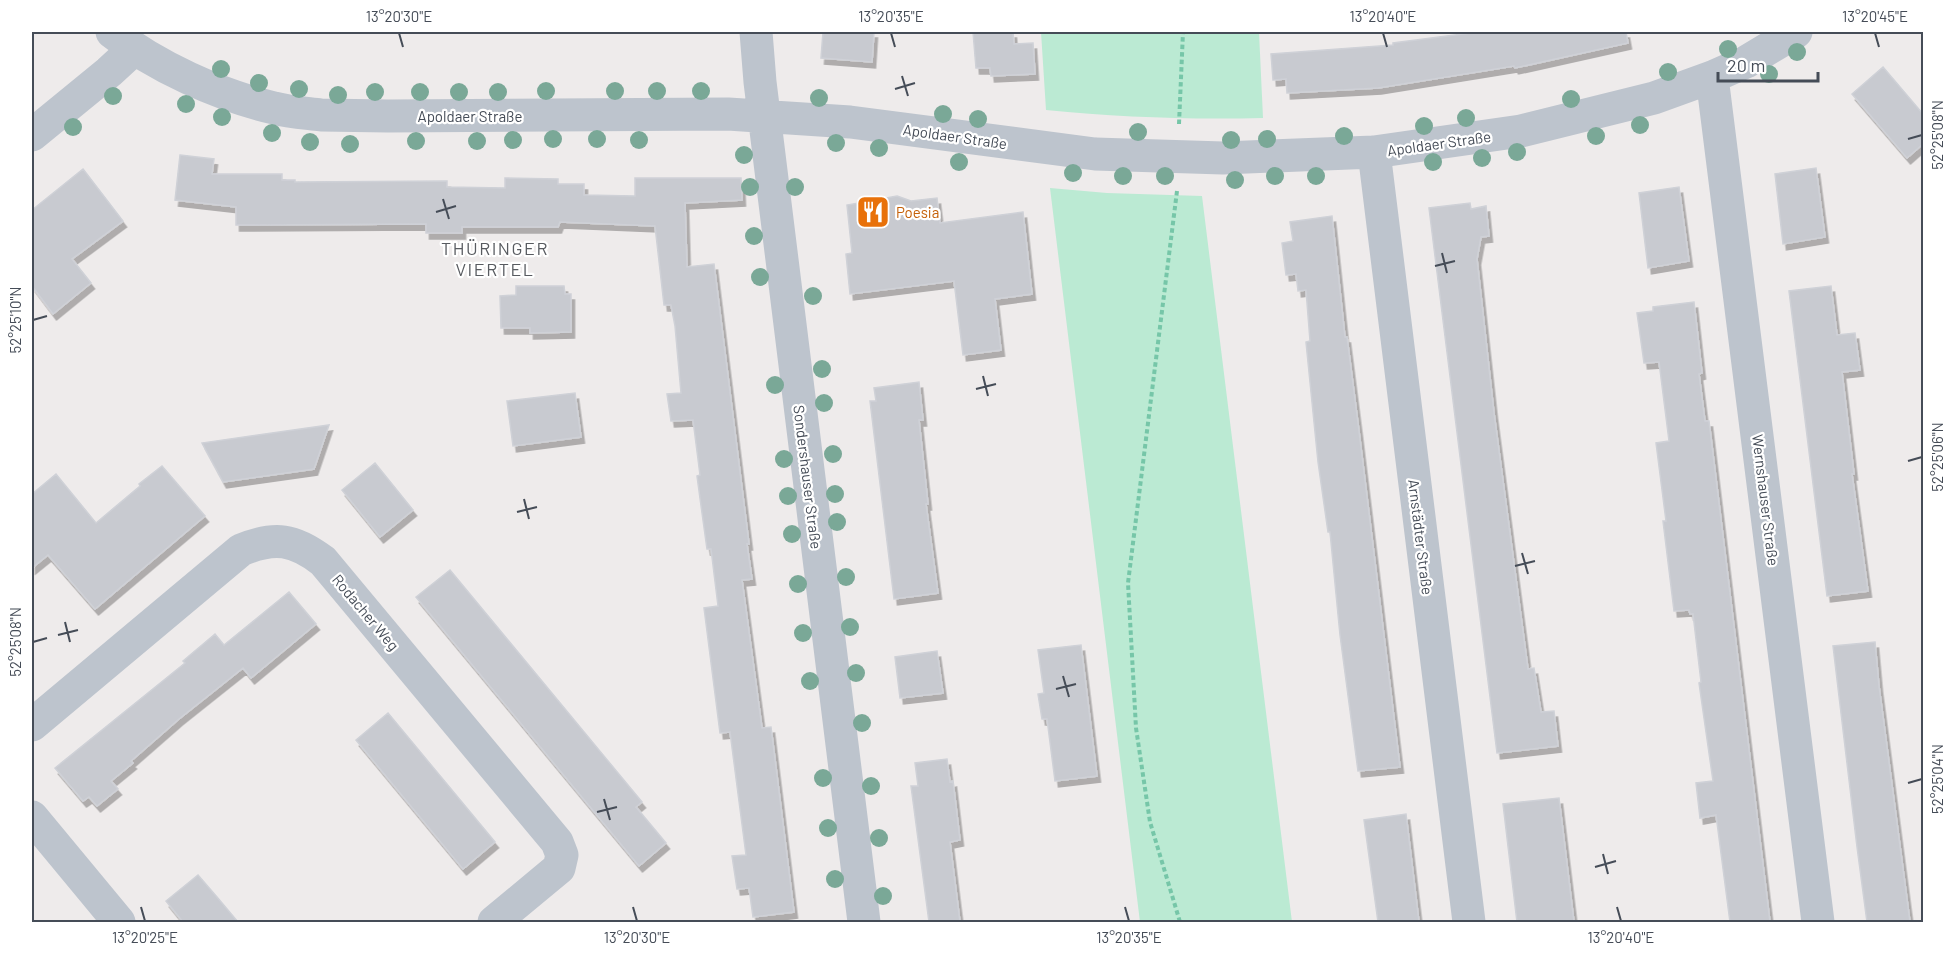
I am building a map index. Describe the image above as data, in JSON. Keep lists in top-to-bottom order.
{
  "streets": {
    "street": [
      "Apoldaer Straße",
      "Sondershauser Straße",
      "Wernshauser Straße",
      "Arnstädter Straße",
      "Rodacher Weg"
    ]
  },
  "crossings": [
    ["Apoldaer Straße", "Sondershauser Straße"],
    ["Apoldaer Straße", "Wernshauser Straße"],
    ["Apoldaer Straße", "Arnstädter Straße"]
  ],
  "districts": ["THÜRINGER VIERTEL"],
  "places": {
    "restaurant": ["Poesia"]
  },
  "scale_bar": "20 m",
  "coordinates": [
    "13°20'30\"E",
    "13°20'35\"E",
    "13°20'40\"E",
    "13°20'45\"E",
    "52°25'08\"N",
    "52°25'10\"N",
    "52°25'06\"N",
    "52°25'04\"N",
    "13°20'25\"E"
  ]
}
